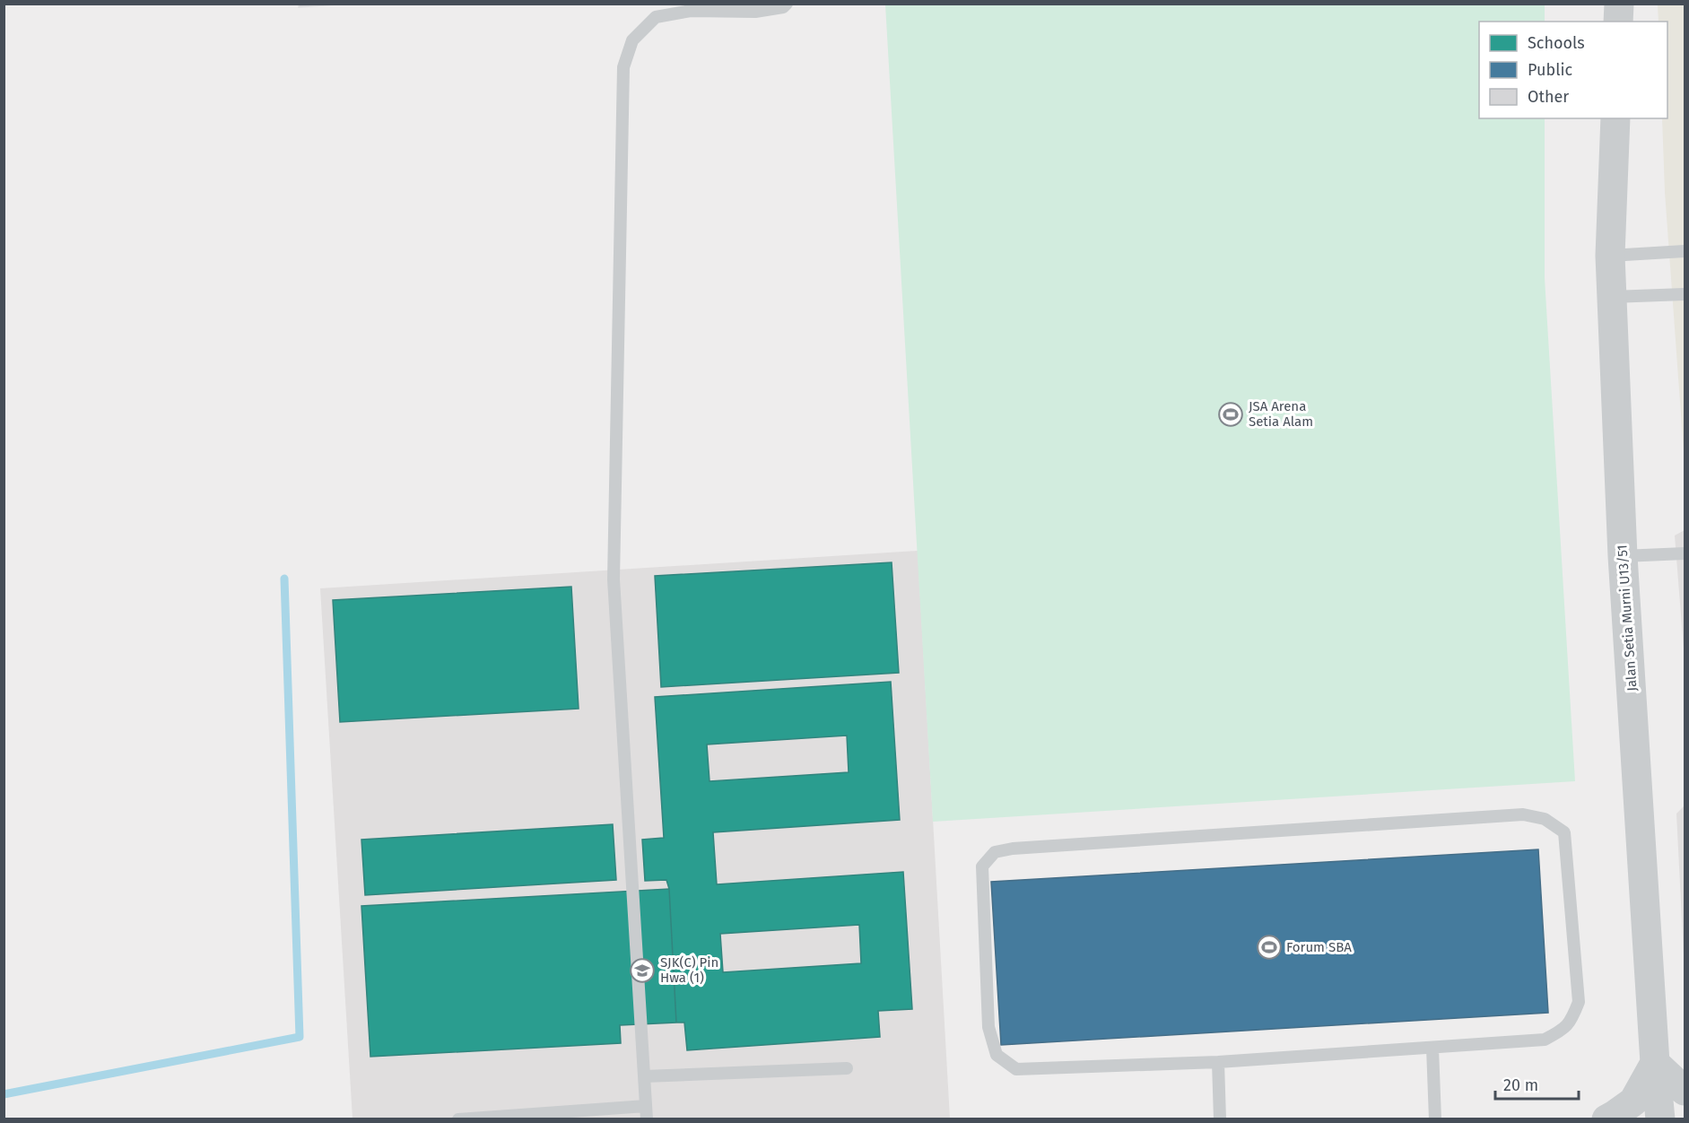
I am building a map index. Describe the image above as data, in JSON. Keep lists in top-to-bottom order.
{
  "streets": {
    "street": ["Jalan Setia Murni U13/51"]
  },
  "places": {
    "sports": ["JSA Arena Setia Alam", "Forum SBA"],
    "school or university": ["SJK(C) Pin Hwa (1)"]
  },
  "legend": ["Schools", "Public", "Other"],
  "scale_bar": "20 m"
}
